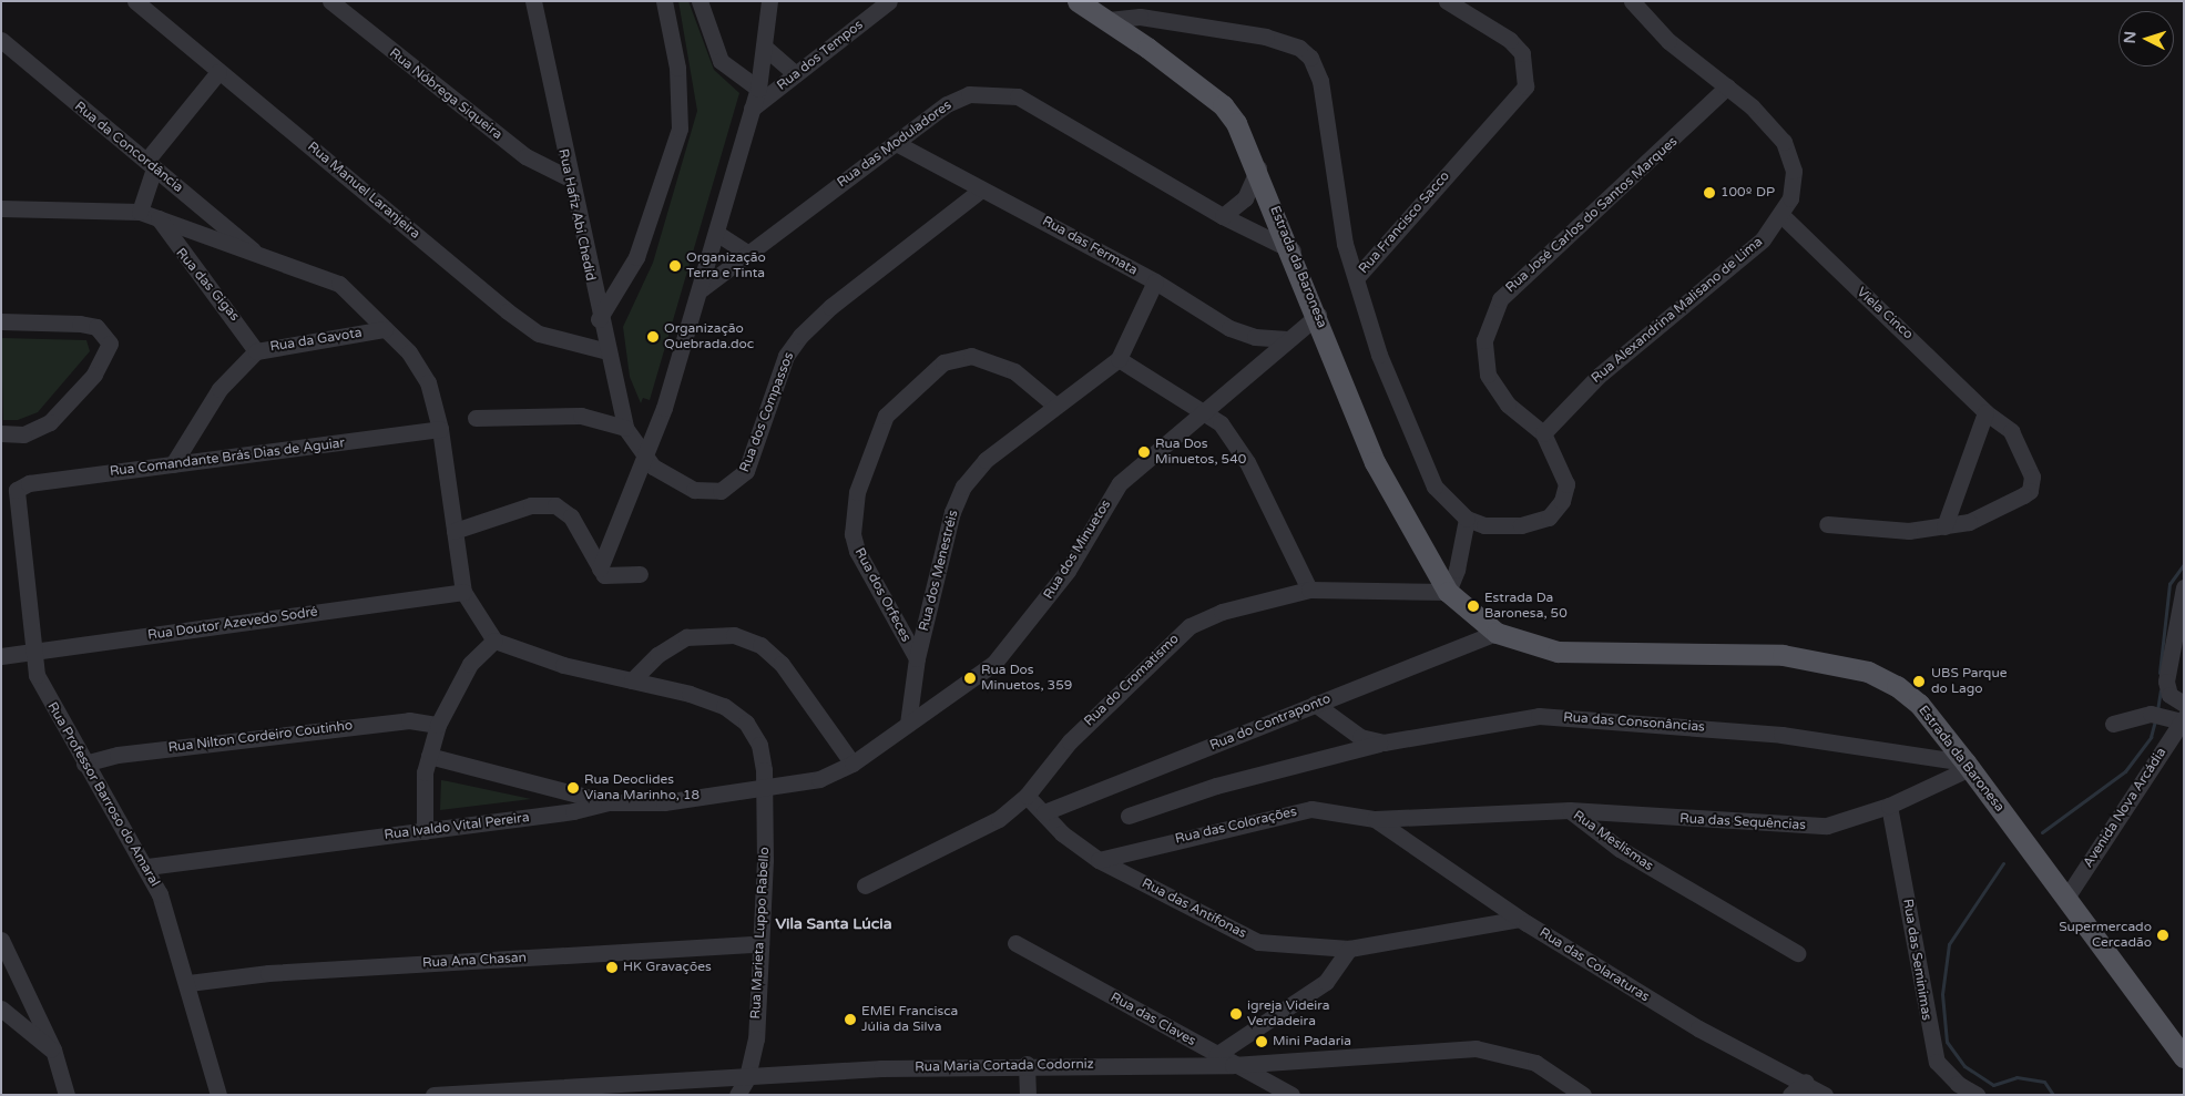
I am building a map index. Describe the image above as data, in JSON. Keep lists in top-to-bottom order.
{
  "streets": {
    "main road": ["Estrada da Baronesa"],
    "street": [
      "Rua dos Tempos",
      "Rua Nóbrega Siqueira",
      "Rua das Moduladores",
      "Rua da Concordância",
      "Rua Manuel Laranjeira",
      "Rua Hafiz Abi Chedid",
      "Rua José Carlos do Santos Marques",
      "Rua Francisco Sacco",
      "Rua das Fermata",
      "Rua das Gigas",
      "Rua Alexandrina Malisano de Lima",
      "Viela Cinco",
      "Rua da Gavota",
      "Rua dos Compassos",
      "Rua Comandante Brás Dias de Aguiar",
      "Rua dos Minuetos",
      "Rua dos Menestréis",
      "Rua dos Orfeces",
      "Rua Doutor Azevedo Sodré",
      "Rua do Cromatismo",
      "Rua do Contraponto",
      "Rua das Consonâncias",
      "Rua Nilton Cordeiro Coutinho",
      "Rua Professor Barroso do Amaral",
      "Avenida Nova Arcádia",
      "Rua das Sequências",
      "Rua das Colorações",
      "Rua Ivaldo Vital Pereira",
      "Rua Meslismas",
      "Rua das Antífonas",
      "Rua Marieta Luppo Rabello",
      "Rua das Seminimas",
      "Rua Ana Chasan",
      "Rua das Colaraturas",
      "Rua das Claves",
      "Rua Maria Cortada Codorniz"
    ]
  },
  "crossings": [
    ["Rua Nóbrega Siqueira", "Rua Hafiz Abi Chedid"],
    ["Rua das Moduladores", "Rua das Fermata"],
    ["Rua das Moduladores", "Estrada da Baronesa"],
    ["Rua Manuel Laranjeira", "Rua Hafiz Abi Chedid"],
    ["Rua Hafiz Abi Chedid", "Rua dos Compassos"],
    ["Rua José Carlos do Santos Marques", "Rua Alexandrina Malisano de Lima"],
    ["Rua Francisco Sacco", "Estrada da Baronesa"],
    ["Rua das Fermata", "Rua dos Compassos"],
    ["Rua das Fermata", "Rua dos Minuetos"],
    ["Rua das Fermata", "Rua dos Menestréis"],
    ["Estrada da Baronesa", "Rua dos Minuetos"],
    ["Estrada da Baronesa", "Rua do Cromatismo"],
    ["Estrada da Baronesa", "Rua do Contraponto"],
    ["Estrada da Baronesa", "Rua das Consonâncias"],
    ["Estrada da Baronesa", "Avenida Nova Arcádia"],
    ["Estrada da Baronesa", "Rua das Sequências"],
    ["Rua das Gigas", "Rua da Gavota"],
    ["Rua Alexandrina Malisano de Lima", "Viela Cinco"],
    ["Rua da Gavota", "Rua Comandante Brás Dias de Aguiar"],
    ["Rua Comandante Brás Dias de Aguiar", "Rua Professor Barroso do Amaral"],
    ["Rua dos Minuetos", "Rua dos Menestréis"],
    ["Rua dos Minuetos", "Rua Ivaldo Vital Pereira"],
    ["Rua dos Minuetos", "Rua Marieta Luppo Rabello"],
    ["Rua dos Menestréis", "Rua dos Orfeces"],
    ["Rua Doutor Azevedo Sodré", "Rua Professor Barroso do Amaral"],
    ["Rua do Cromatismo", "Rua das Antífonas"],
    ["Rua do Contraponto", "Rua das Consonâncias"],
    ["Rua do Contraponto", "Rua das Antífonas"],
    ["Rua das Consonâncias", "Rua das Sequências"],
    ["Rua Nilton Cordeiro Coutinho", "Rua Professor Barroso do Amaral"],
    ["Rua Professor Barroso do Amaral", "Rua Ivaldo Vital Pereira"],
    ["Rua Professor Barroso do Amaral", "Rua Ana Chasan"],
    ["Rua das Sequências", "Rua Meslismas"],
    ["Rua das Sequências", "Rua das Seminimas"],
    ["Rua das Colorações", "Rua Meslismas"],
    ["Rua das Colorações", "Rua das Antífonas"],
    ["Rua das Colorações", "Rua das Colaraturas"],
    ["Rua Ivaldo Vital Pereira", "Rua Marieta Luppo Rabello"],
    ["Rua Meslismas", "Rua das Colaraturas"],
    ["Rua das Antífonas", "Rua das Colaraturas"],
    ["Rua Marieta Luppo Rabello", "Rua Ana Chasan"],
    ["Rua Marieta Luppo Rabello", "Rua Maria Cortada Codorniz"],
    ["Rua das Claves", "Rua Maria Cortada Codorniz"]
  ],
  "districts": ["Vila Santa Lúcia"],
  "places": [
    "100º DP",
    "Organização Terra e Tinta",
    "Organização Quebrada.doc",
    "Rua Dos Minuetos, 540",
    "Estrada Da Baronesa, 50",
    "Rua Dos Minuetos, 359",
    "UBS Parque do Lago",
    "Rua Deoclides Viana Marinho, 18",
    "Supermercado Cercadão",
    "HK Gravações",
    "igreja Videira Verdadeira",
    "EMEI Francisca Júlia da Silva",
    "Mini Padaria"
  ],
  "north": "left"
}
